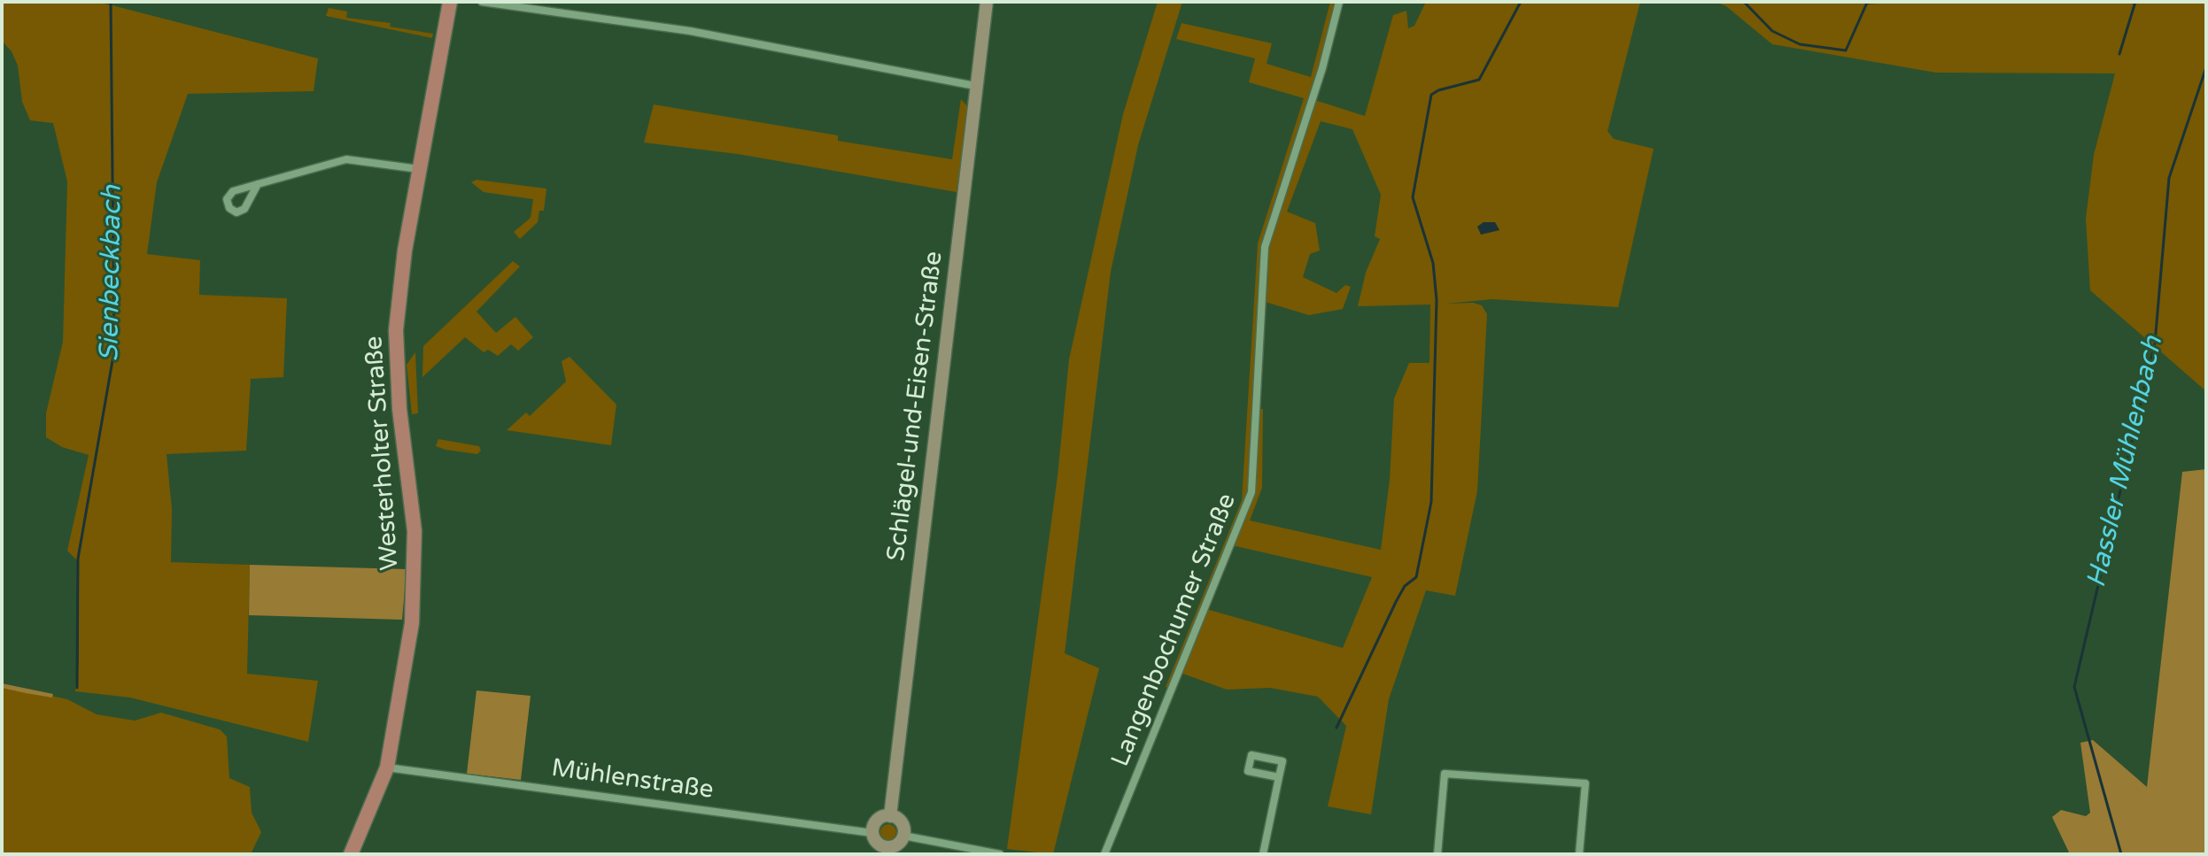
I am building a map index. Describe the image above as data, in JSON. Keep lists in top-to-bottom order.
{
  "streets": {
    "main road": ["Westerholter Straße"],
    "street": ["Schlägel-und-Eisen-Straße", "Langenbochumer Straße", "Mühlenstraße"]
  },
  "crossings": [
    ["Schlägel-und-Eisen-Straße", "Mühlenstraße"],
    ["Westerholter Straße", "Mühlenstraße"]
  ],
  "water": ["Sienbeckbach", "Hassler Mühlenbach"]
}
